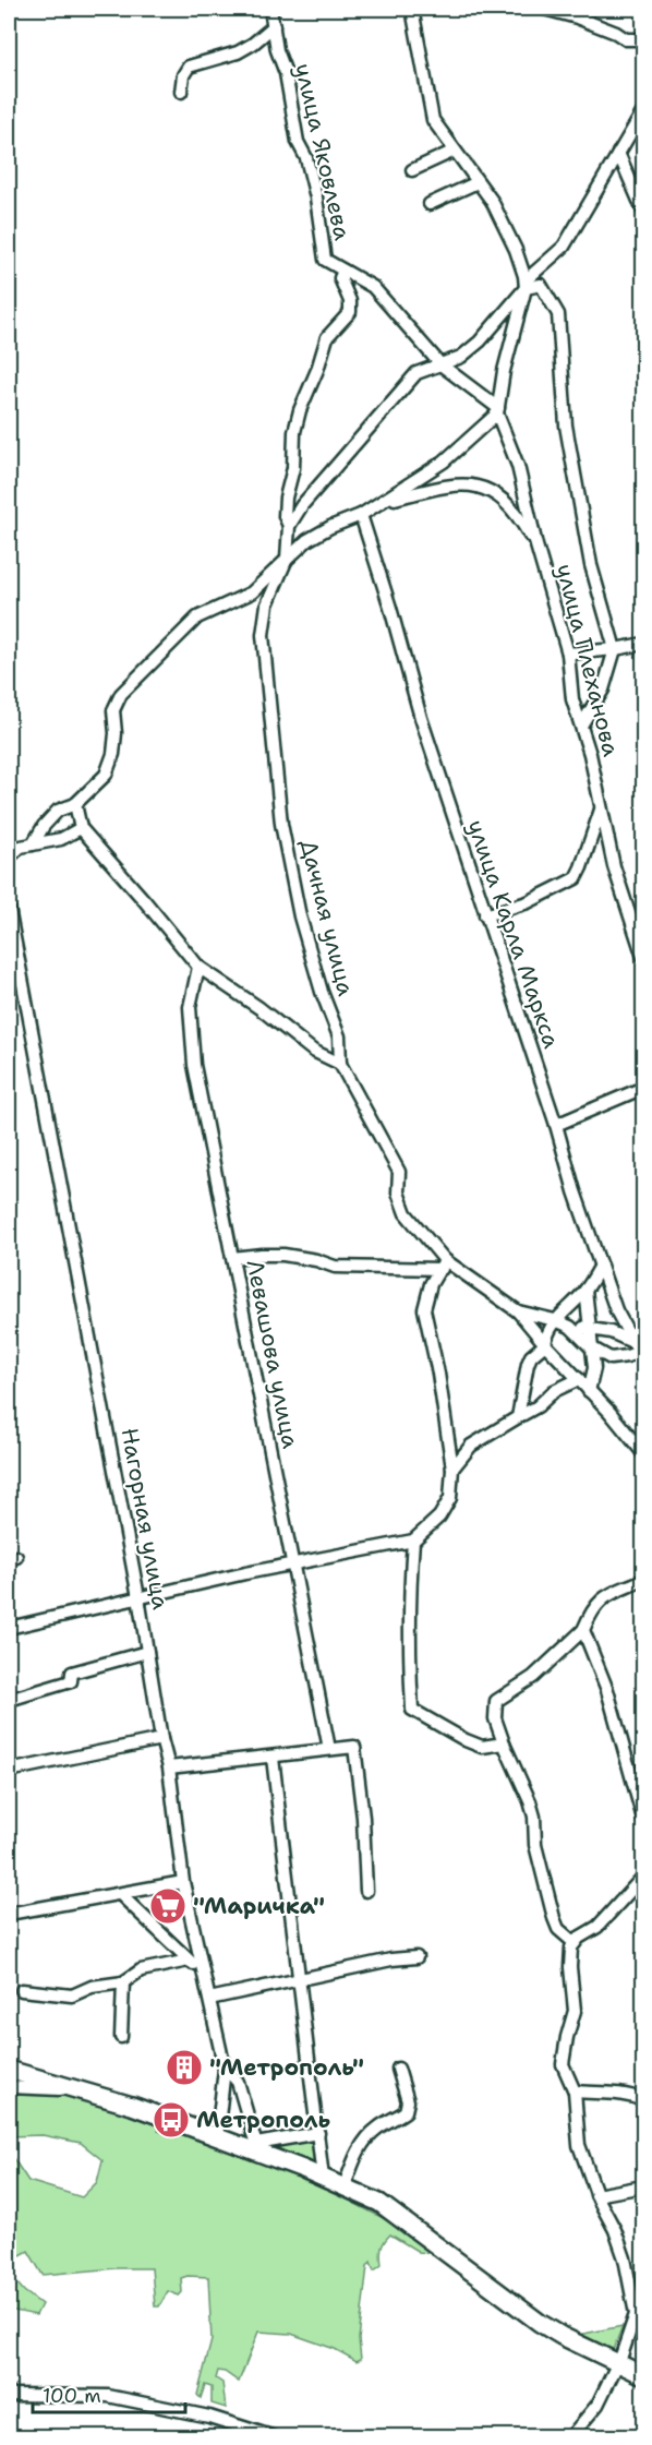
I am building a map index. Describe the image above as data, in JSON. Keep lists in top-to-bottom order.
{
  "streets": {
    "street": [
      "улица Яковлева",
      "улица Плеханова",
      "Дачная улица",
      "улица Карла Маркса",
      "Левашова улица",
      "Нагорная улица"
    ]
  },
  "crossings": [
    ["улица Яковлева", "улица Плеханова"]
  ],
  "places": {
    "supermarket": ["\"Маричка\""],
    "building": ["\"Метрополь\""],
    "bus stop": ["Метрополь"]
  },
  "scale_bar": "100 m"
}
